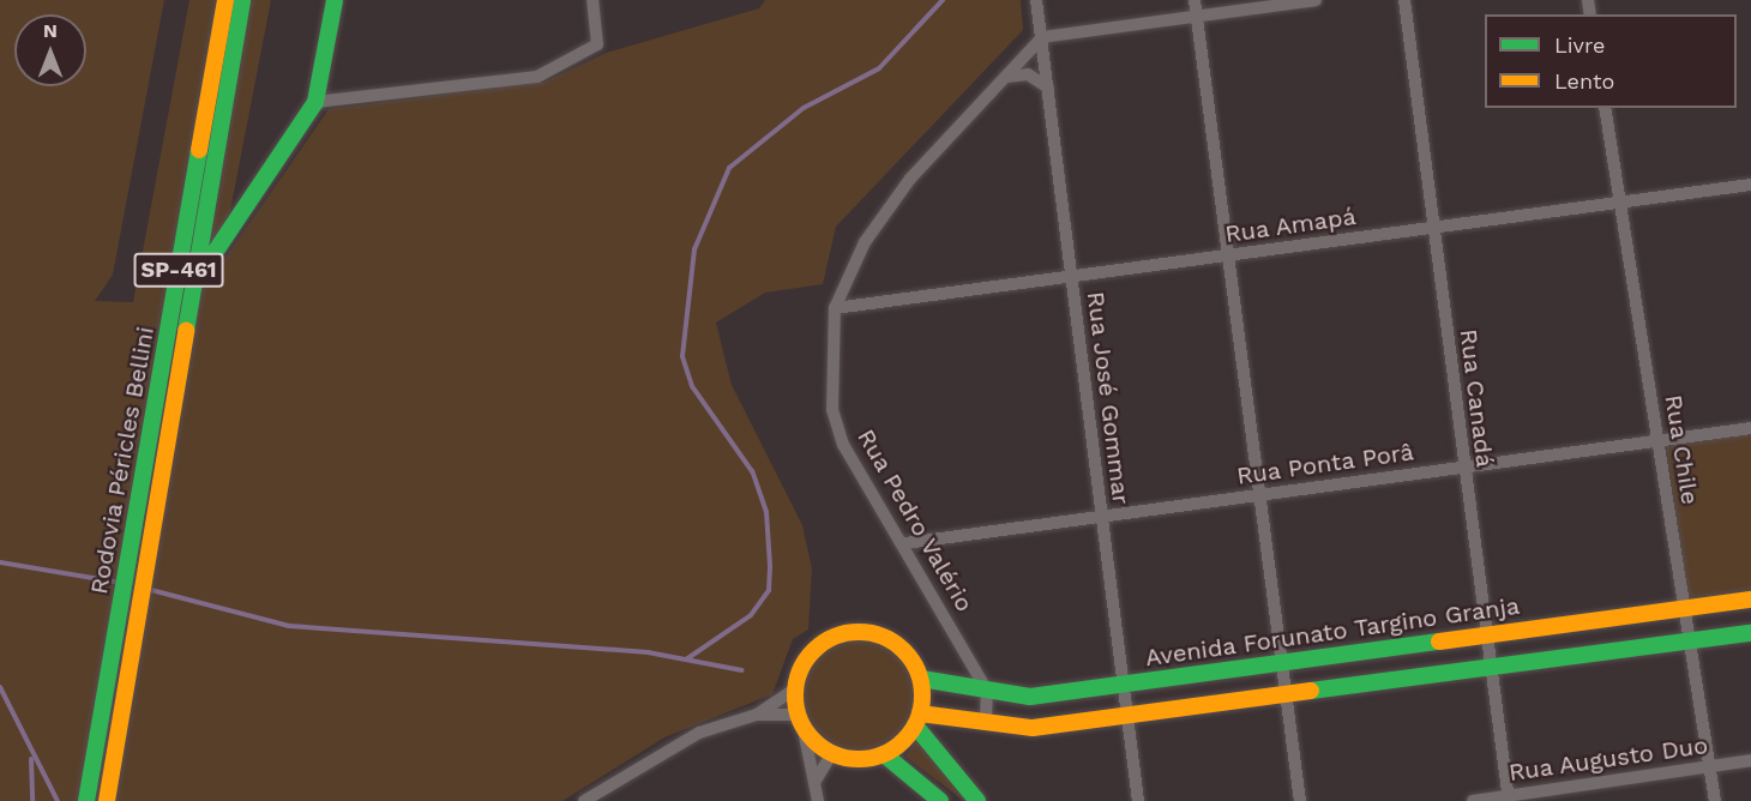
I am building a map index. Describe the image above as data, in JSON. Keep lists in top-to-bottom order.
{
  "streets": {
    "street": [
      "Rua Amapá",
      "SP-461",
      "Rua José Gommar",
      "Rua Canadá",
      "Rua Chile",
      "Rodovia Péricles Bellini",
      "Rua Ponta Porâ",
      "Rua Pedro Valério",
      "Avenida Forunato Targino Granja",
      "Rua Augusto Duo"
    ]
  },
  "crossings": [
    ["Rua Amapá", "Rua José Gommar"],
    ["Rua Amapá", "Rua Canadá"],
    ["Rua Amapá", "Rua Chile"],
    ["Rua Amapá", "Rua Pedro Valério"],
    ["Rua José Gommar", "Rua Ponta Porâ"],
    ["Rua José Gommar", "Rua Pedro Valério"],
    ["Rua José Gommar", "Avenida Forunato Targino Granja"],
    ["Rua Canadá", "Rua Ponta Porâ"],
    ["Rua Canadá", "Avenida Forunato Targino Granja"],
    ["Rua Canadá", "Rua Augusto Duo"],
    ["Rua Chile", "Rua Ponta Porâ"],
    ["Rua Chile", "Avenida Forunato Targino Granja"],
    ["Rua Chile", "Rua Augusto Duo"],
    ["Rua Ponta Porâ", "Rua Pedro Valério"],
    ["Rua Pedro Valério", "Avenida Forunato Targino Granja"]
  ],
  "legend": ["Livre", "Lento"],
  "north": "top"
}
